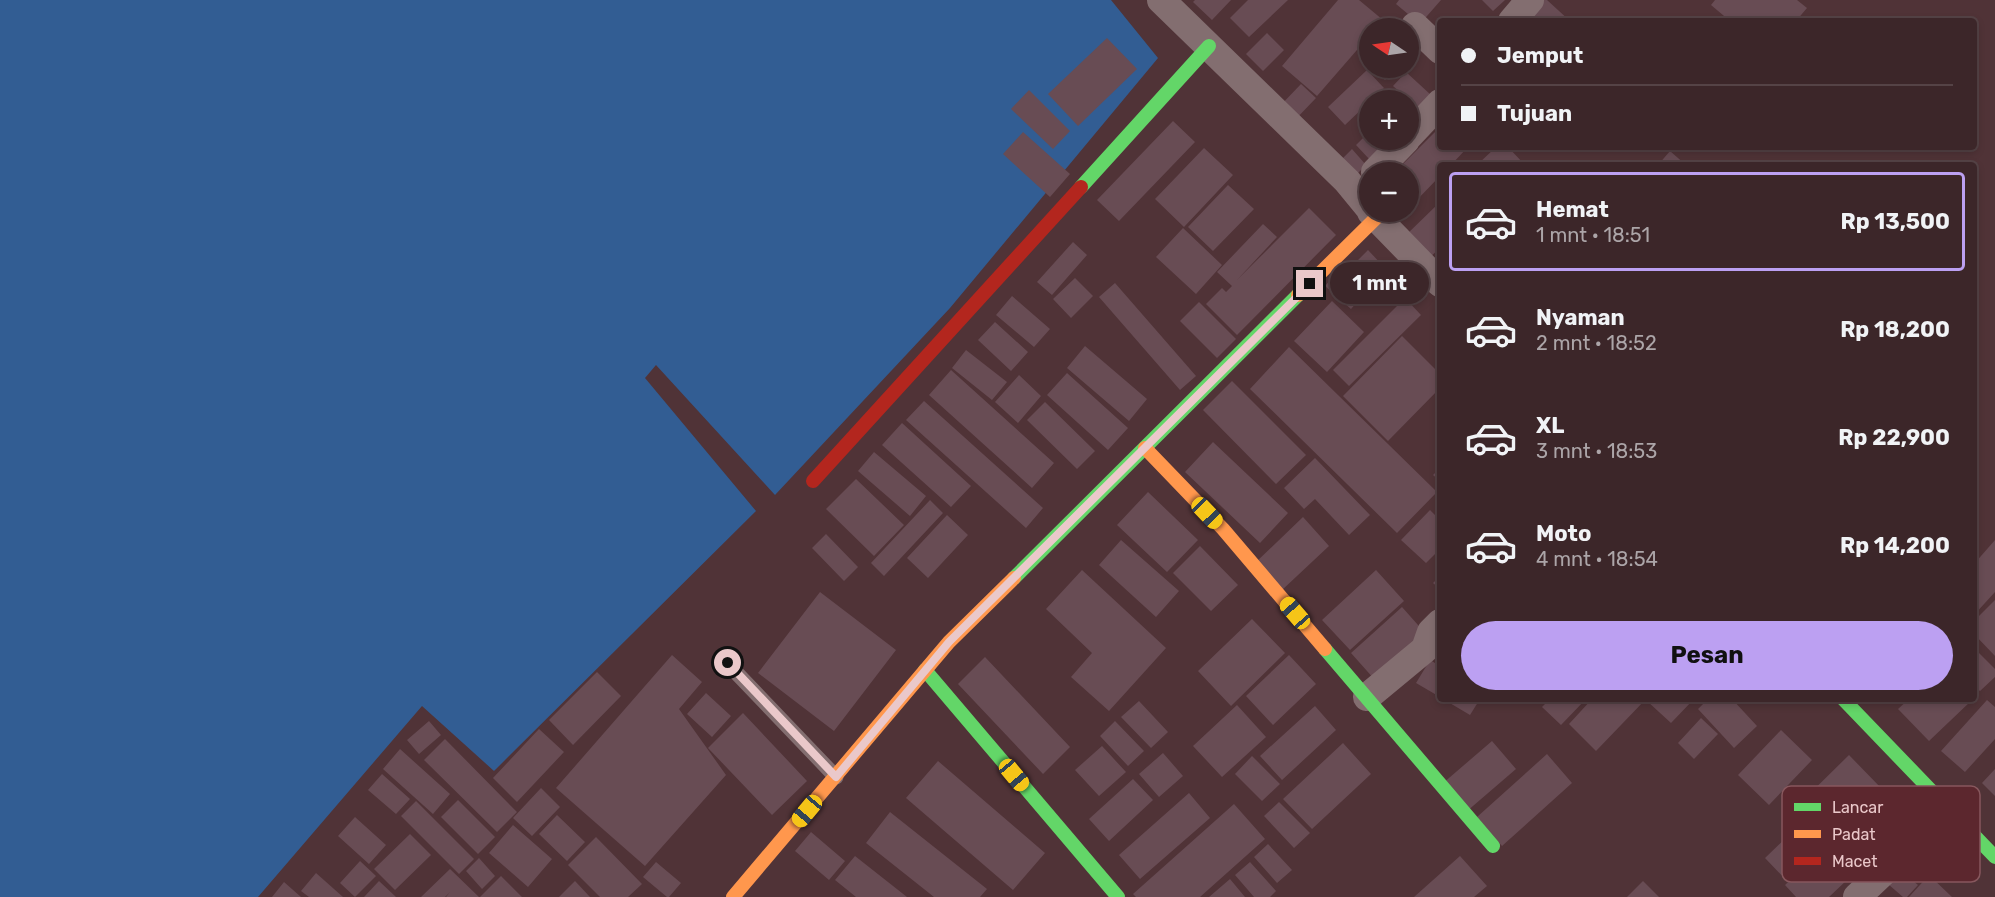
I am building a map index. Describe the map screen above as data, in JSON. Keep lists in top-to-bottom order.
{
  "legend": ["Lancar", "Padat", "Macet"],
  "north": "left",
  "page": {
    "map_buttons": ["+", "−"],
    "banner": ["Jemput", "Tujuan"],
    "list": [
      {
        "name": "Hemat",
        "note": "1 mnt · 18:51",
        "value": "Rp 13,500"
      },
      {
        "name": "Nyaman",
        "note": "2 mnt · 18:52",
        "value": "Rp 18,200"
      },
      {
        "name": "XL",
        "note": "3 mnt · 18:53",
        "value": "Rp 22,900"
      },
      {
        "name": "Moto",
        "note": "4 mnt · 18:54",
        "value": "Rp 14,200"
      }
    ],
    "bubble": "1 mnt",
    "buttons": "Pesan"
  }
}
